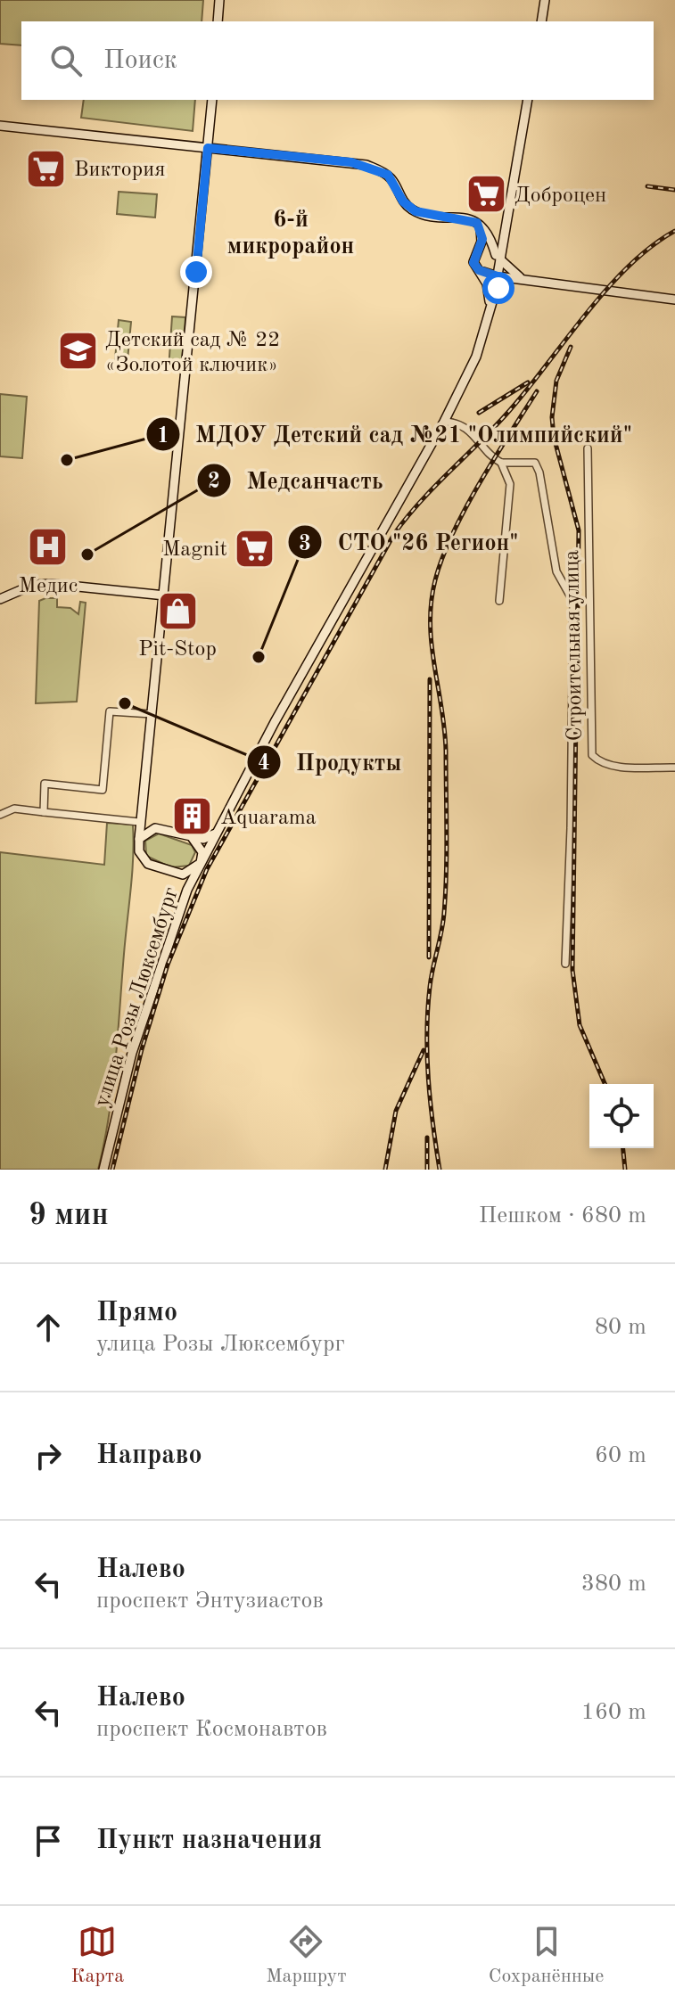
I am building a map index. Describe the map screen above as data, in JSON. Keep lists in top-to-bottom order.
{
  "streets": {
    "main road": ["улица Розы Люксембург"],
    "street": ["Строительная улица"]
  },
  "districts": ["6-й микрорайон"],
  "places": {
    "supermarket": ["Виктория", "Доброцен", "Magnit"],
    "school or university": ["Детский сад № 22 «Золотой ключик»"],
    "other": [
      "МДОУ Детский сад №21 \"Олимпийский\"",
      "Медсанчасть",
      "СТО \"26 Регион\"",
      "Продукты"
    ],
    "hospital": ["Медис"],
    "shop": ["Pit-Stop"],
    "building": ["Aquarama"]
  },
  "page": {
    "search": "Поиск",
    "heading": ["9 мин", "Пешком · 680 m"],
    "list": [
      ["Прямо", "улица Розы Люксембург", "80 m"],
      ["Направо", "60 m"],
      ["Налево", "проспект Энтузиастов", "380 m"],
      ["Налево", "проспект Космонавтов", "160 m"],
      "Пункт назначения"
    ],
    "nav": ["Карта", "Маршрут", "Сохранённые"]
  }
}
